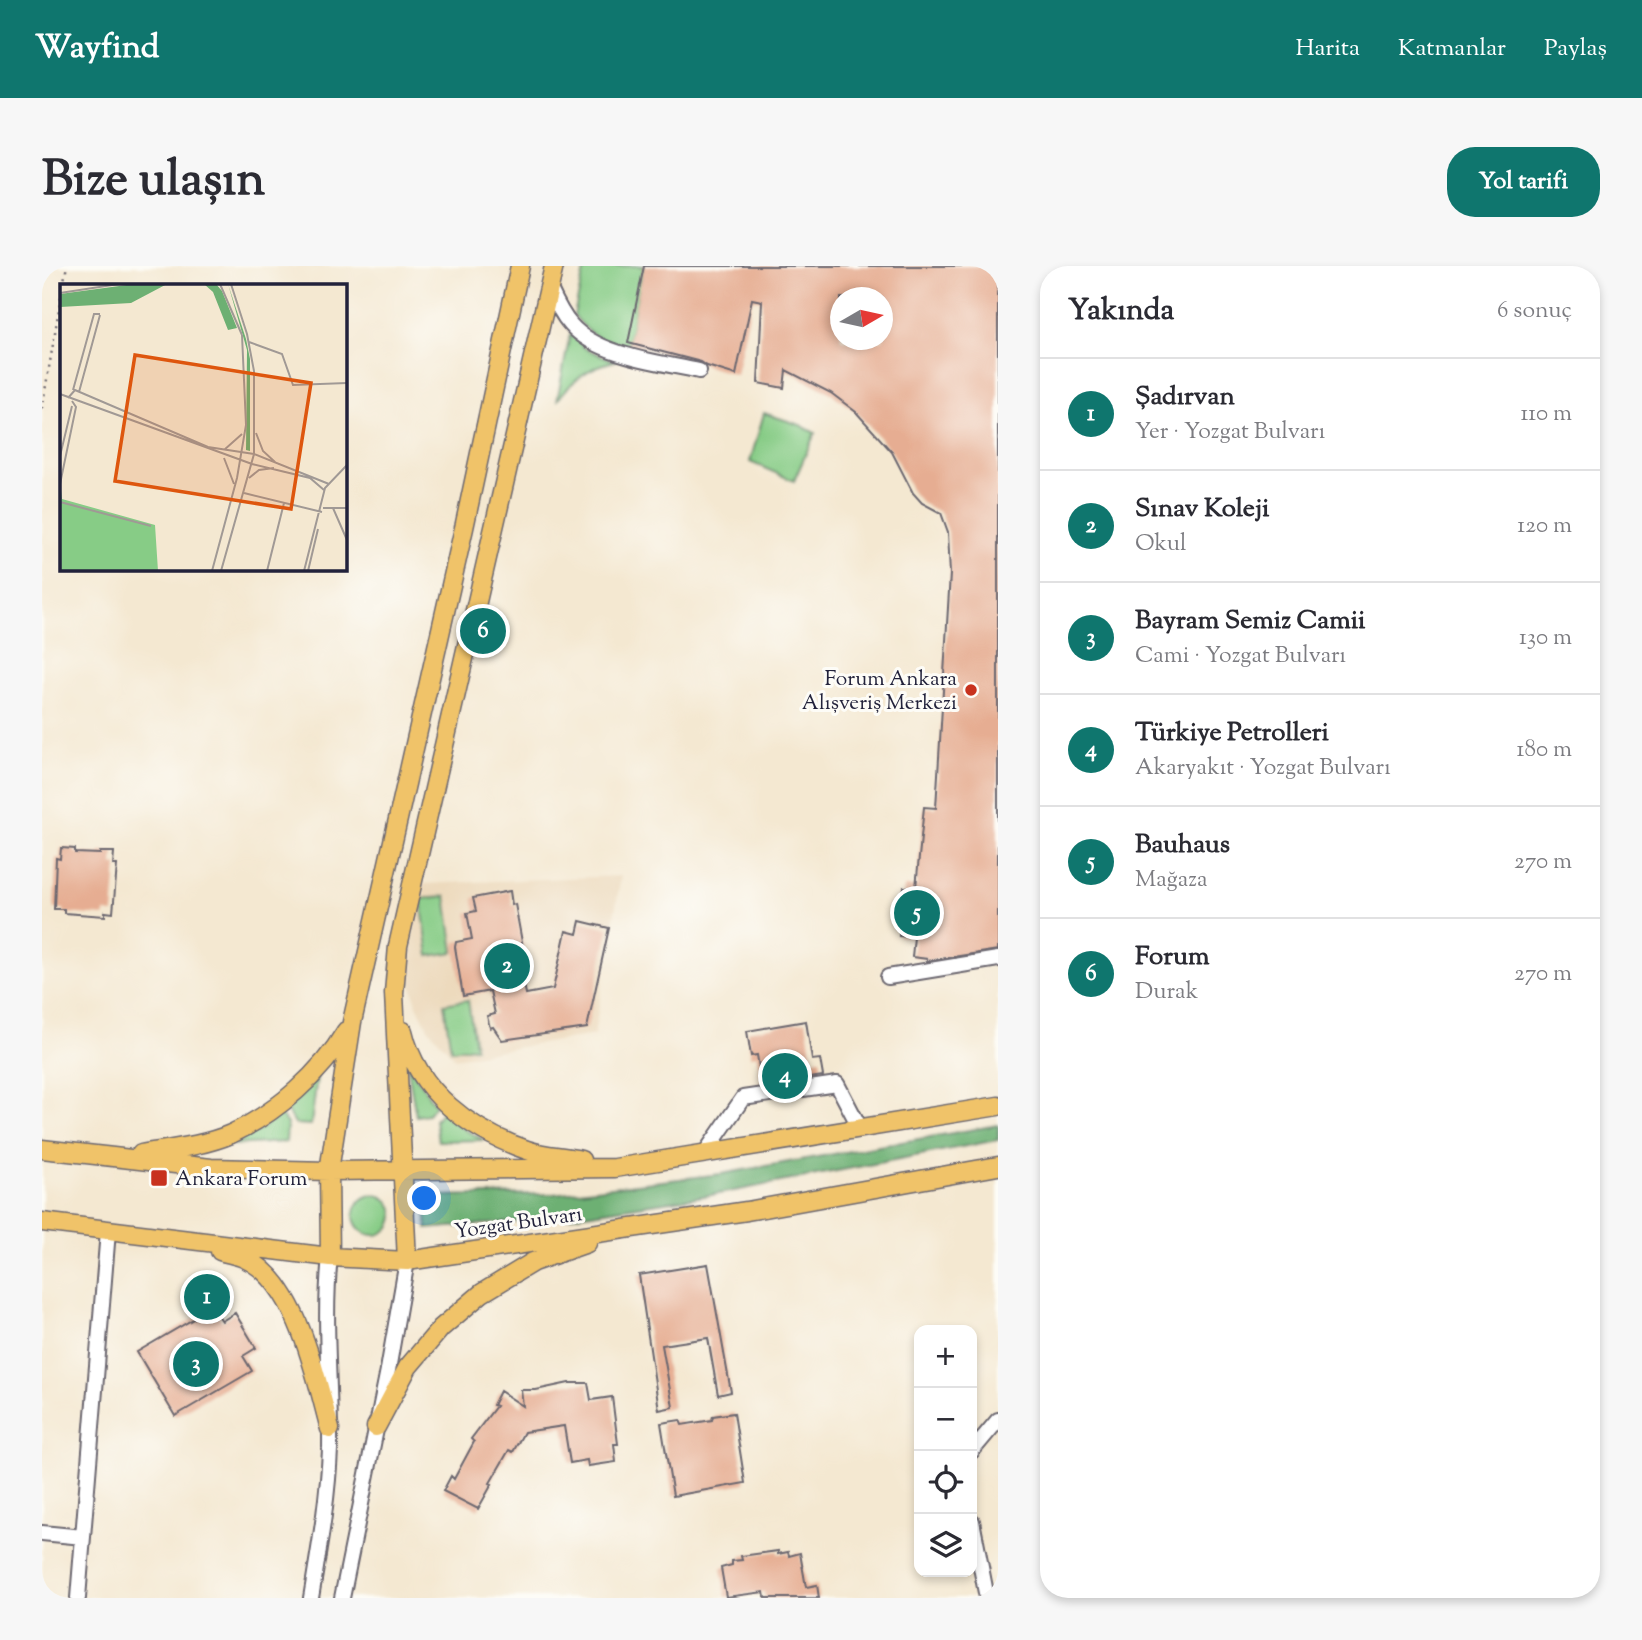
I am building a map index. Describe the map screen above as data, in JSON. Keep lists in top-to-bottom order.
{
  "streets": {
    "main road": ["Yozgat Bulvarı"]
  },
  "places": {
    "other": ["Forum Ankara Alışveriş Merkezi"],
    "transit": ["Ankara Forum"]
  },
  "north": "right",
  "page": {
    "header": "Wayfind",
    "nav": ["Harita", "Katmanlar", "Paylaş"],
    "title": "Bize ulaşın",
    "buttons": "Yol tarifi",
    "heading": ["Yakında", "6 sonuç"],
    "list": [
      {
        "mark": "1",
        "name": "Şadırvan",
        "note": "Yer · Yozgat Bulvarı",
        "value": "110 m"
      },
      {
        "mark": "2",
        "name": "Sınav Koleji",
        "note": "Okul",
        "value": "120 m"
      },
      {
        "mark": "3",
        "name": "Bayram Semiz Camii",
        "note": "Cami · Yozgat Bulvarı",
        "value": "130 m"
      },
      {
        "mark": "4",
        "name": "Türkiye Petrolleri",
        "note": "Akaryakıt · Yozgat Bulvarı",
        "value": "180 m"
      },
      {
        "mark": "5",
        "name": "Bauhaus",
        "note": "Mağaza",
        "value": "270 m"
      },
      {
        "mark": "6",
        "name": "Forum",
        "note": "Durak",
        "value": "270 m"
      }
    ],
    "pins": [
      "6",
      "5",
      "2",
      "4",
      "1",
      "3"
    ],
    "map_buttons": ["+", "−"]
  }
}
